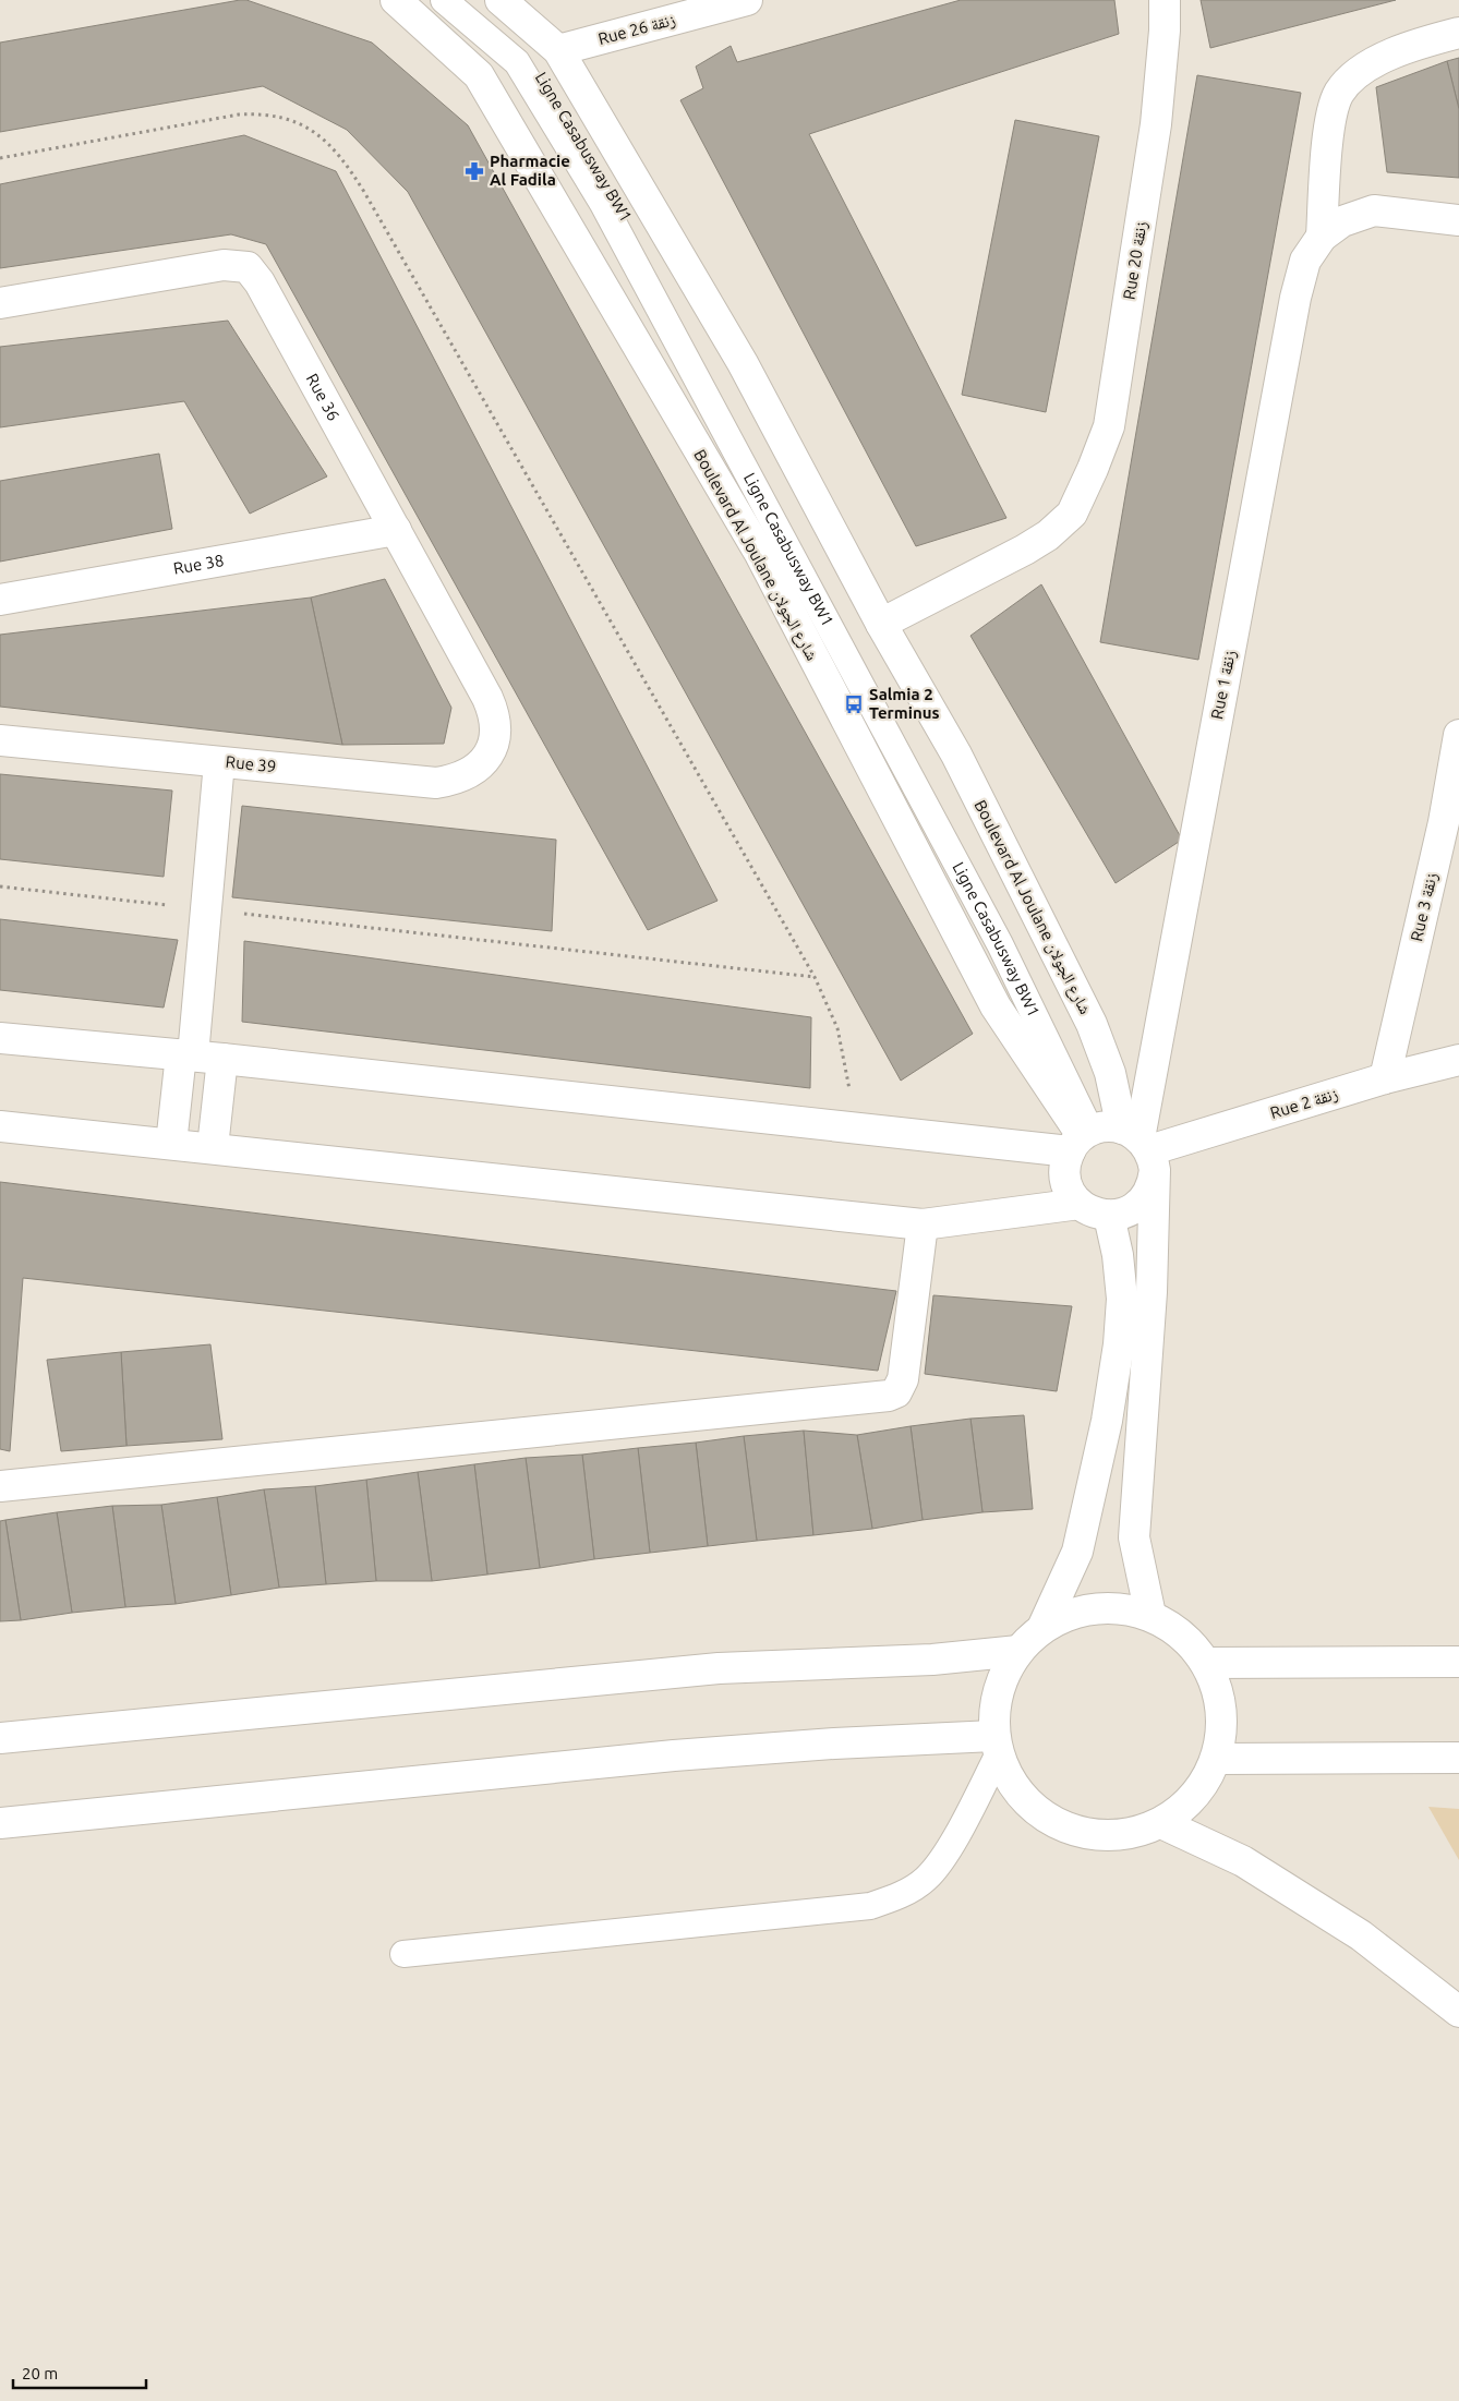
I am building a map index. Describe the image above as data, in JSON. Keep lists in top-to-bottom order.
{
  "streets": {
    "street": [
      "Rue 26 زنقة",
      "Rue 20 زنقة",
      "Rue 36",
      "Boulevard Al Joulane شارع الجولان",
      "Rue 38",
      "Rue 1 زنقة",
      "Rue 39",
      "Rue 3 زنقة",
      "Rue 2 زنقة"
    ],
    "lane": ["Ligne Casabusway BW1"]
  },
  "crossings": [
    ["Rue 26 زنقة", "Boulevard Al Joulane شارع الجولان"],
    ["Ligne Casabusway BW1", "Boulevard Al Joulane شارع الجولان"],
    ["Ligne Casabusway BW1", "Rue 1 زنقة"],
    ["Ligne Casabusway BW1", "Rue 2 زنقة"],
    ["Rue 20 زنقة", "Boulevard Al Joulane شارع الجولان"],
    ["Rue 36", "Rue 38"],
    ["Rue 36", "Rue 39"],
    ["Boulevard Al Joulane شارع الجولان", "Rue 1 زنقة"],
    ["Boulevard Al Joulane شارع الجولان", "Rue 2 زنقة"],
    ["Rue 1 زنقة", "Rue 2 زنقة"],
    ["Rue 3 زنقة", "Rue 2 زنقة"]
  ],
  "places": {
    "pharmacy": ["Pharmacie Al Fadila"],
    "bus stop": ["Salmia 2 Terminus"]
  },
  "scale_bar": "20 m"
}
